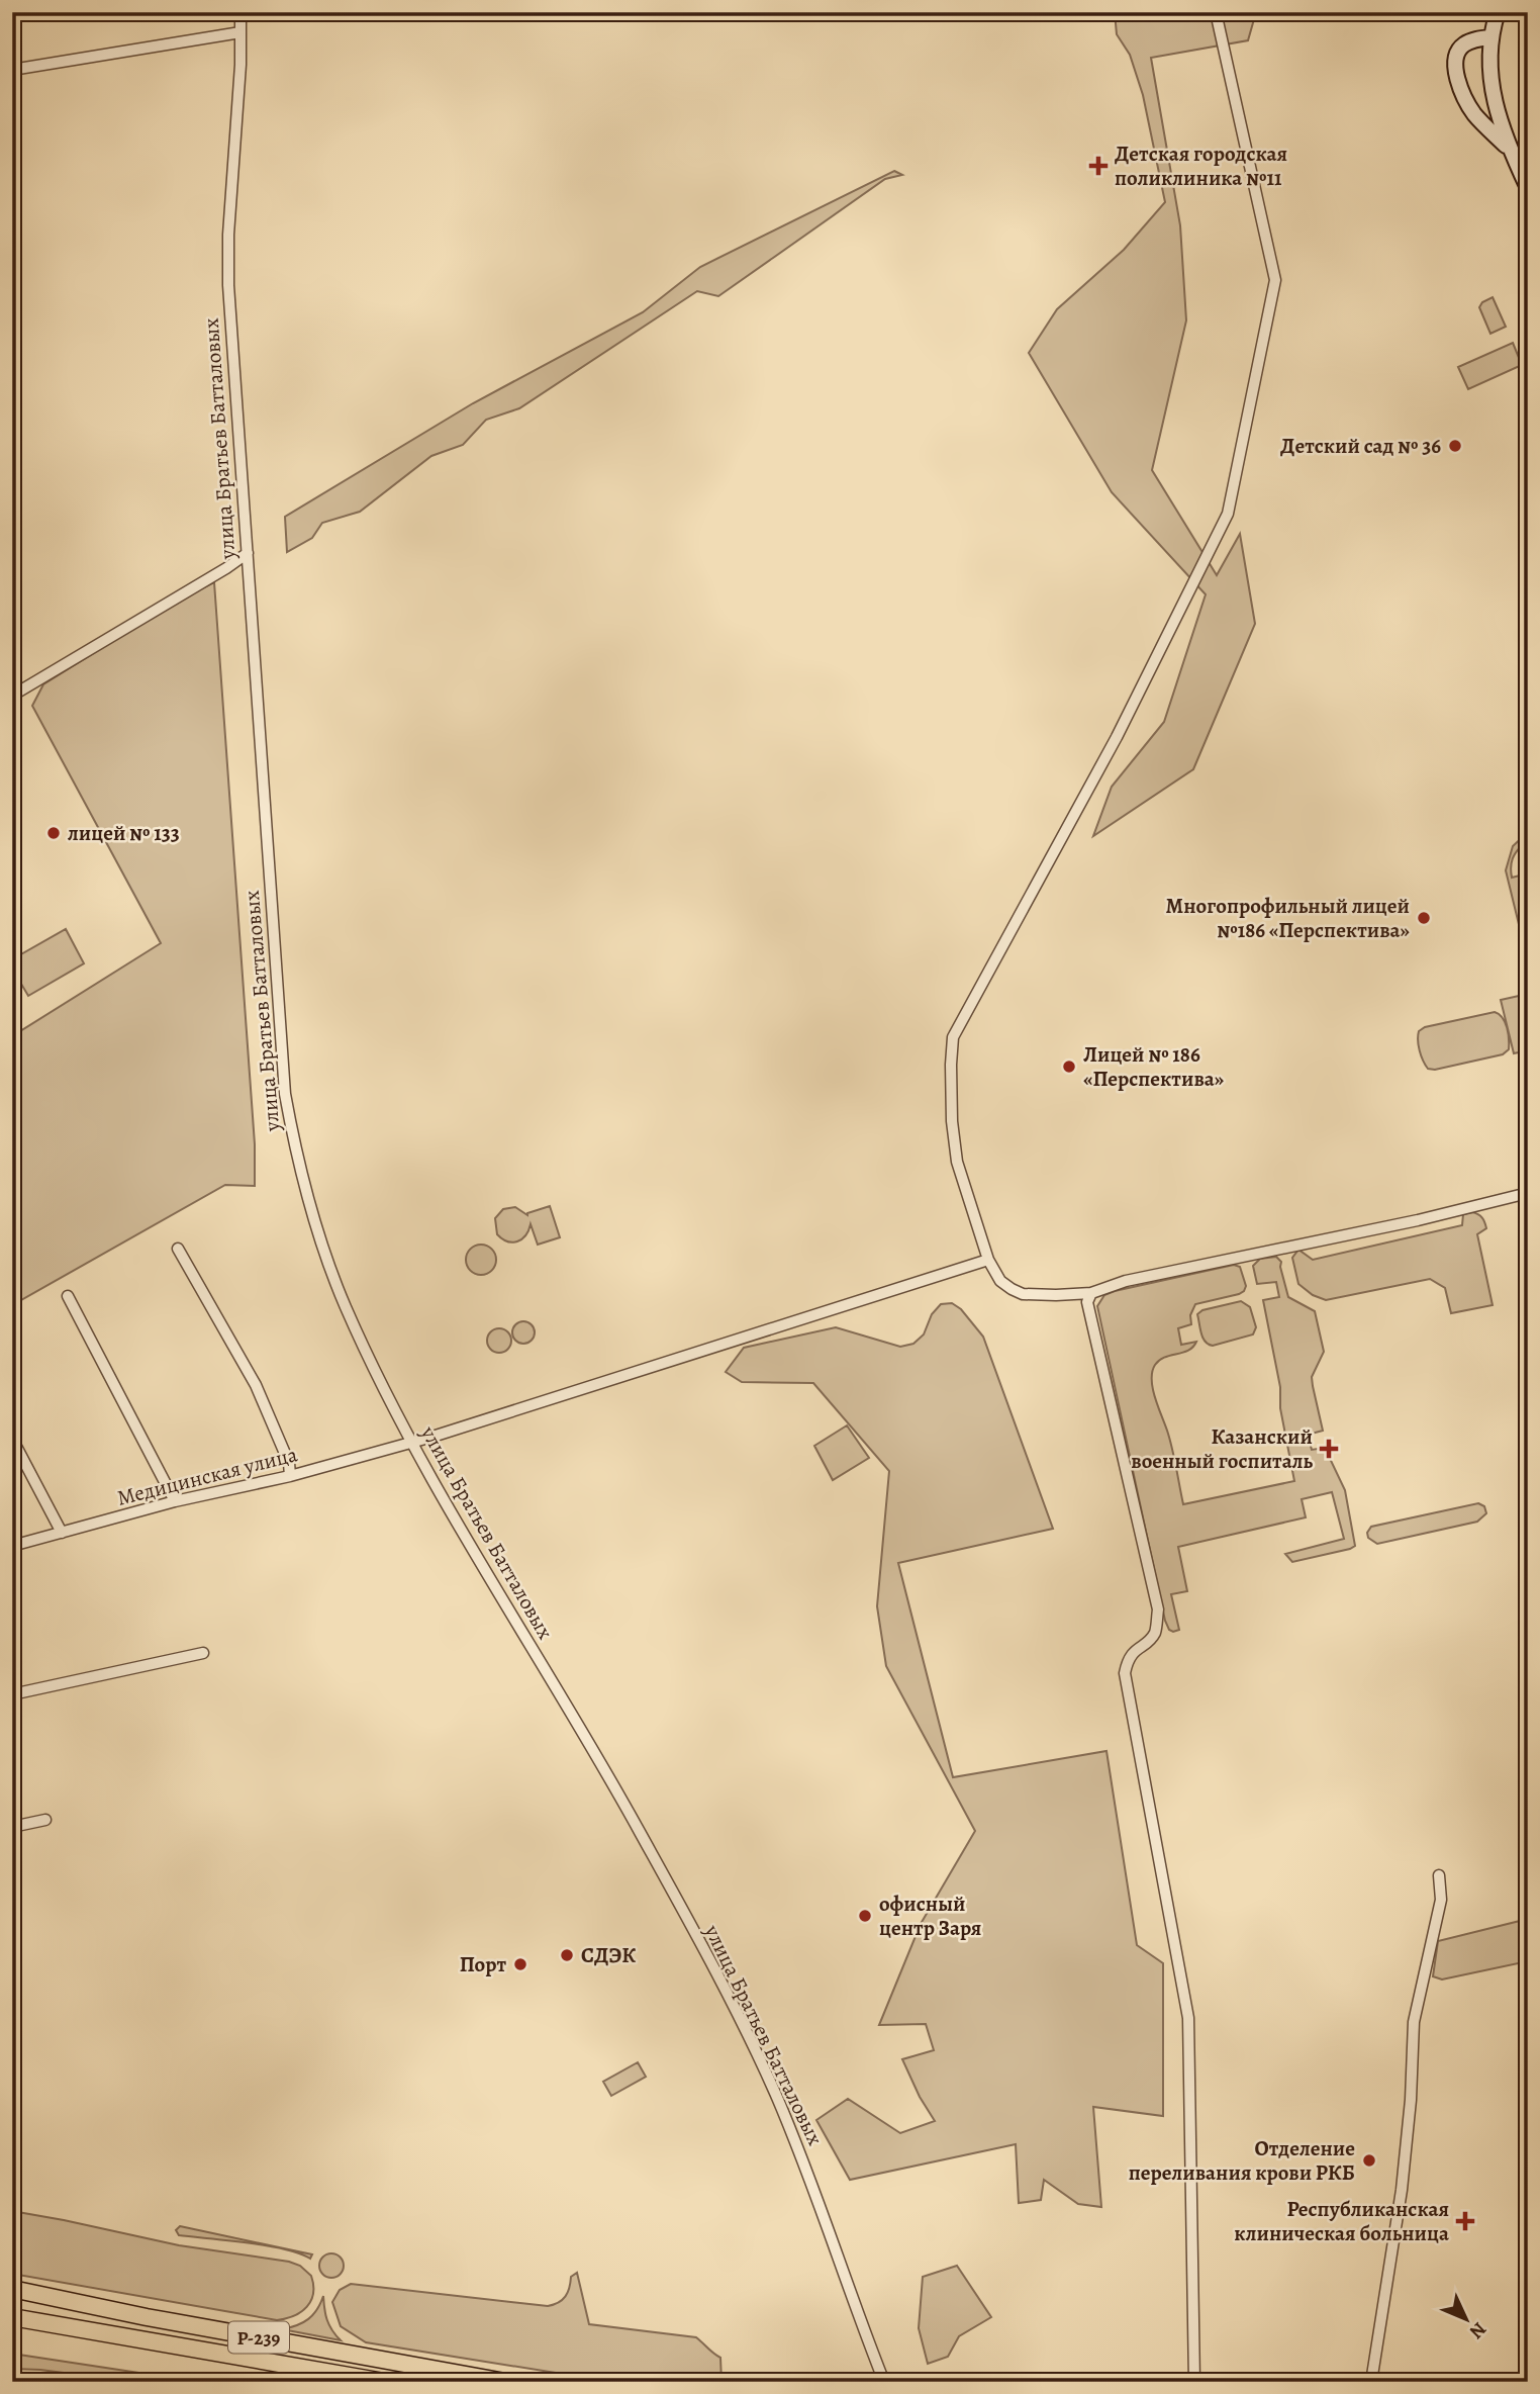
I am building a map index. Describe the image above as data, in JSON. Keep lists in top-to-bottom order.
{
  "streets": {
    "main road": ["Р-239"],
    "street": ["улица Братьев Батталовых", "Медицинская улица"]
  },
  "crossings": [
    ["улица Братьев Батталовых", "Медицинская улица"]
  ],
  "places": {
    "health": ["Детская городская поликлиника №11", "Казанский военный госпиталь", "Республиканская клиническая больница"],
    "other": [
      "Детский сад № 36",
      "лицей № 133",
      "Многопрофильный лицей №186 «Перспектива»",
      "Лицей № 186 «Перспектива»",
      "офисный центр Заря",
      "СДЭК",
      "Порт",
      "Отделение переливания крови РКБ"
    ]
  },
  "north": "bottom right"
}
